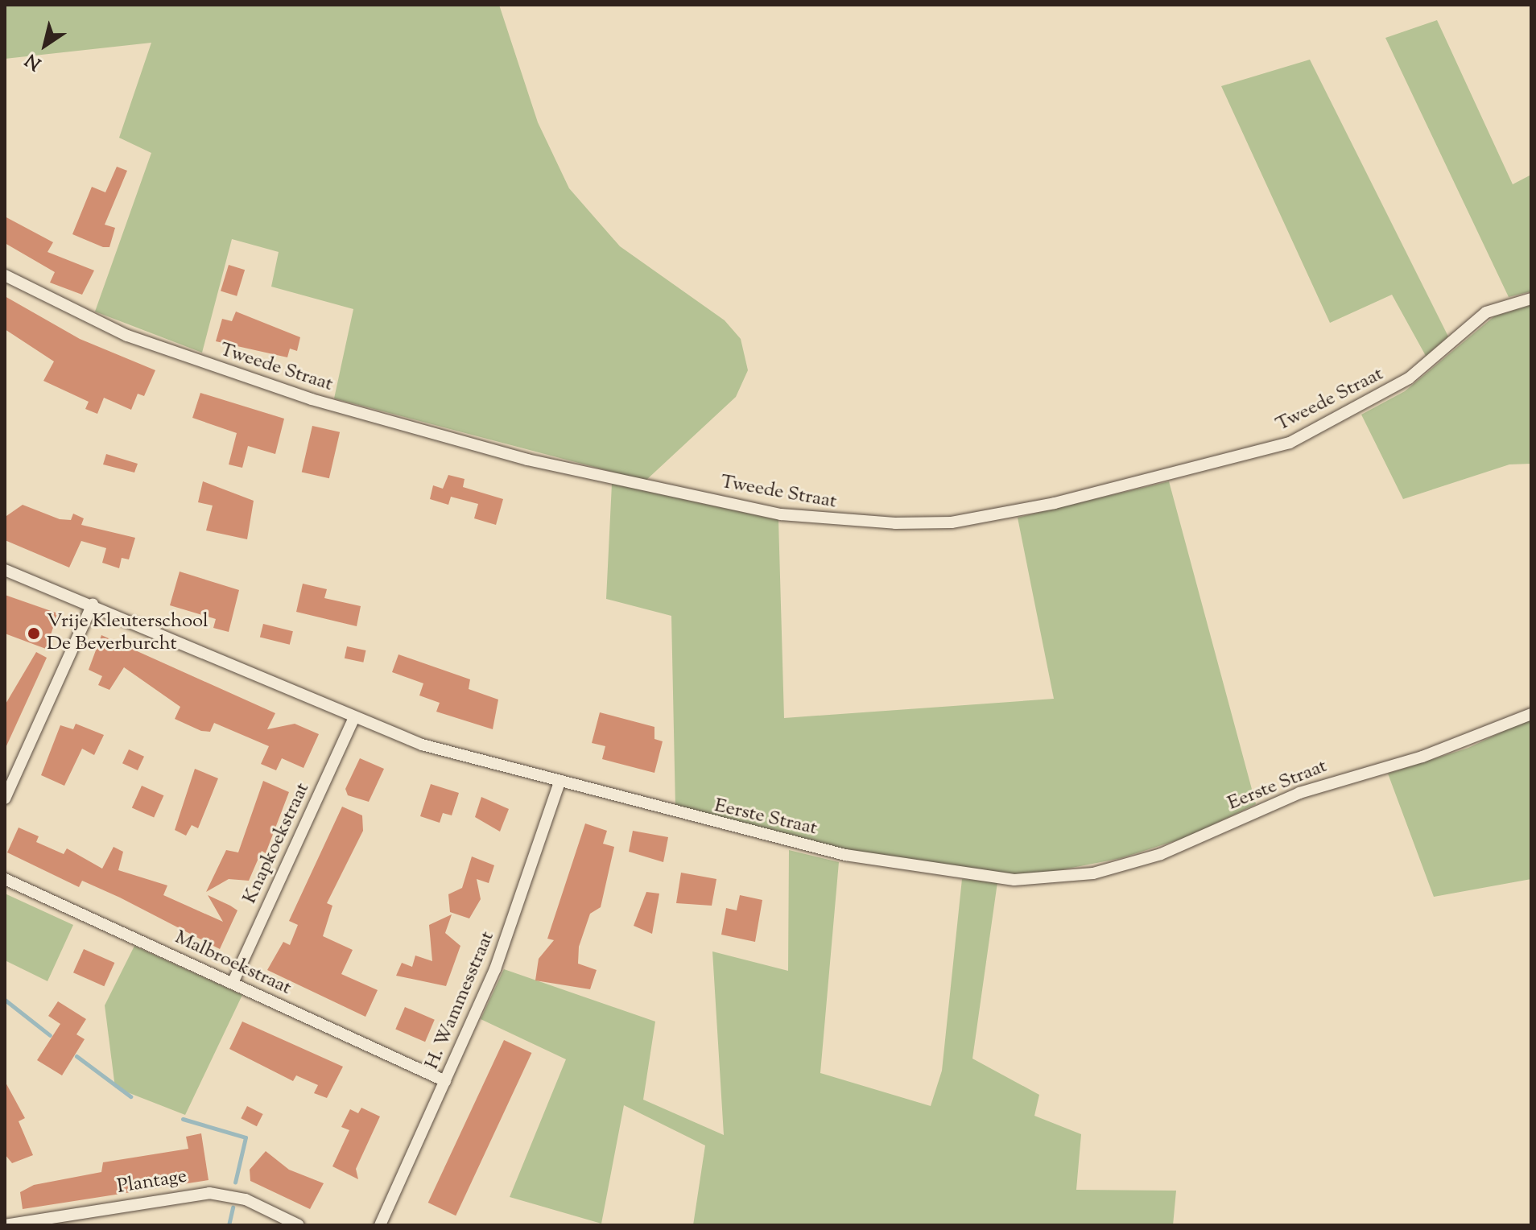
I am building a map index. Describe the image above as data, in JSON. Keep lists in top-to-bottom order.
{
  "streets": {
    "street": [
      "Tweede Straat",
      "Eerste Straat",
      "Knapkoekstraat",
      "Malbroekstraat",
      "H. Wammesstraat",
      "Plantage"
    ]
  },
  "crossings": [
    ["Eerste Straat", "Knapkoekstraat"],
    ["Eerste Straat", "H. Wammesstraat"],
    ["Knapkoekstraat", "Malbroekstraat"],
    ["Malbroekstraat", "H. Wammesstraat"]
  ],
  "places": ["Vrije Kleuterschool De Beverburcht"],
  "north": "bottom left"
}
